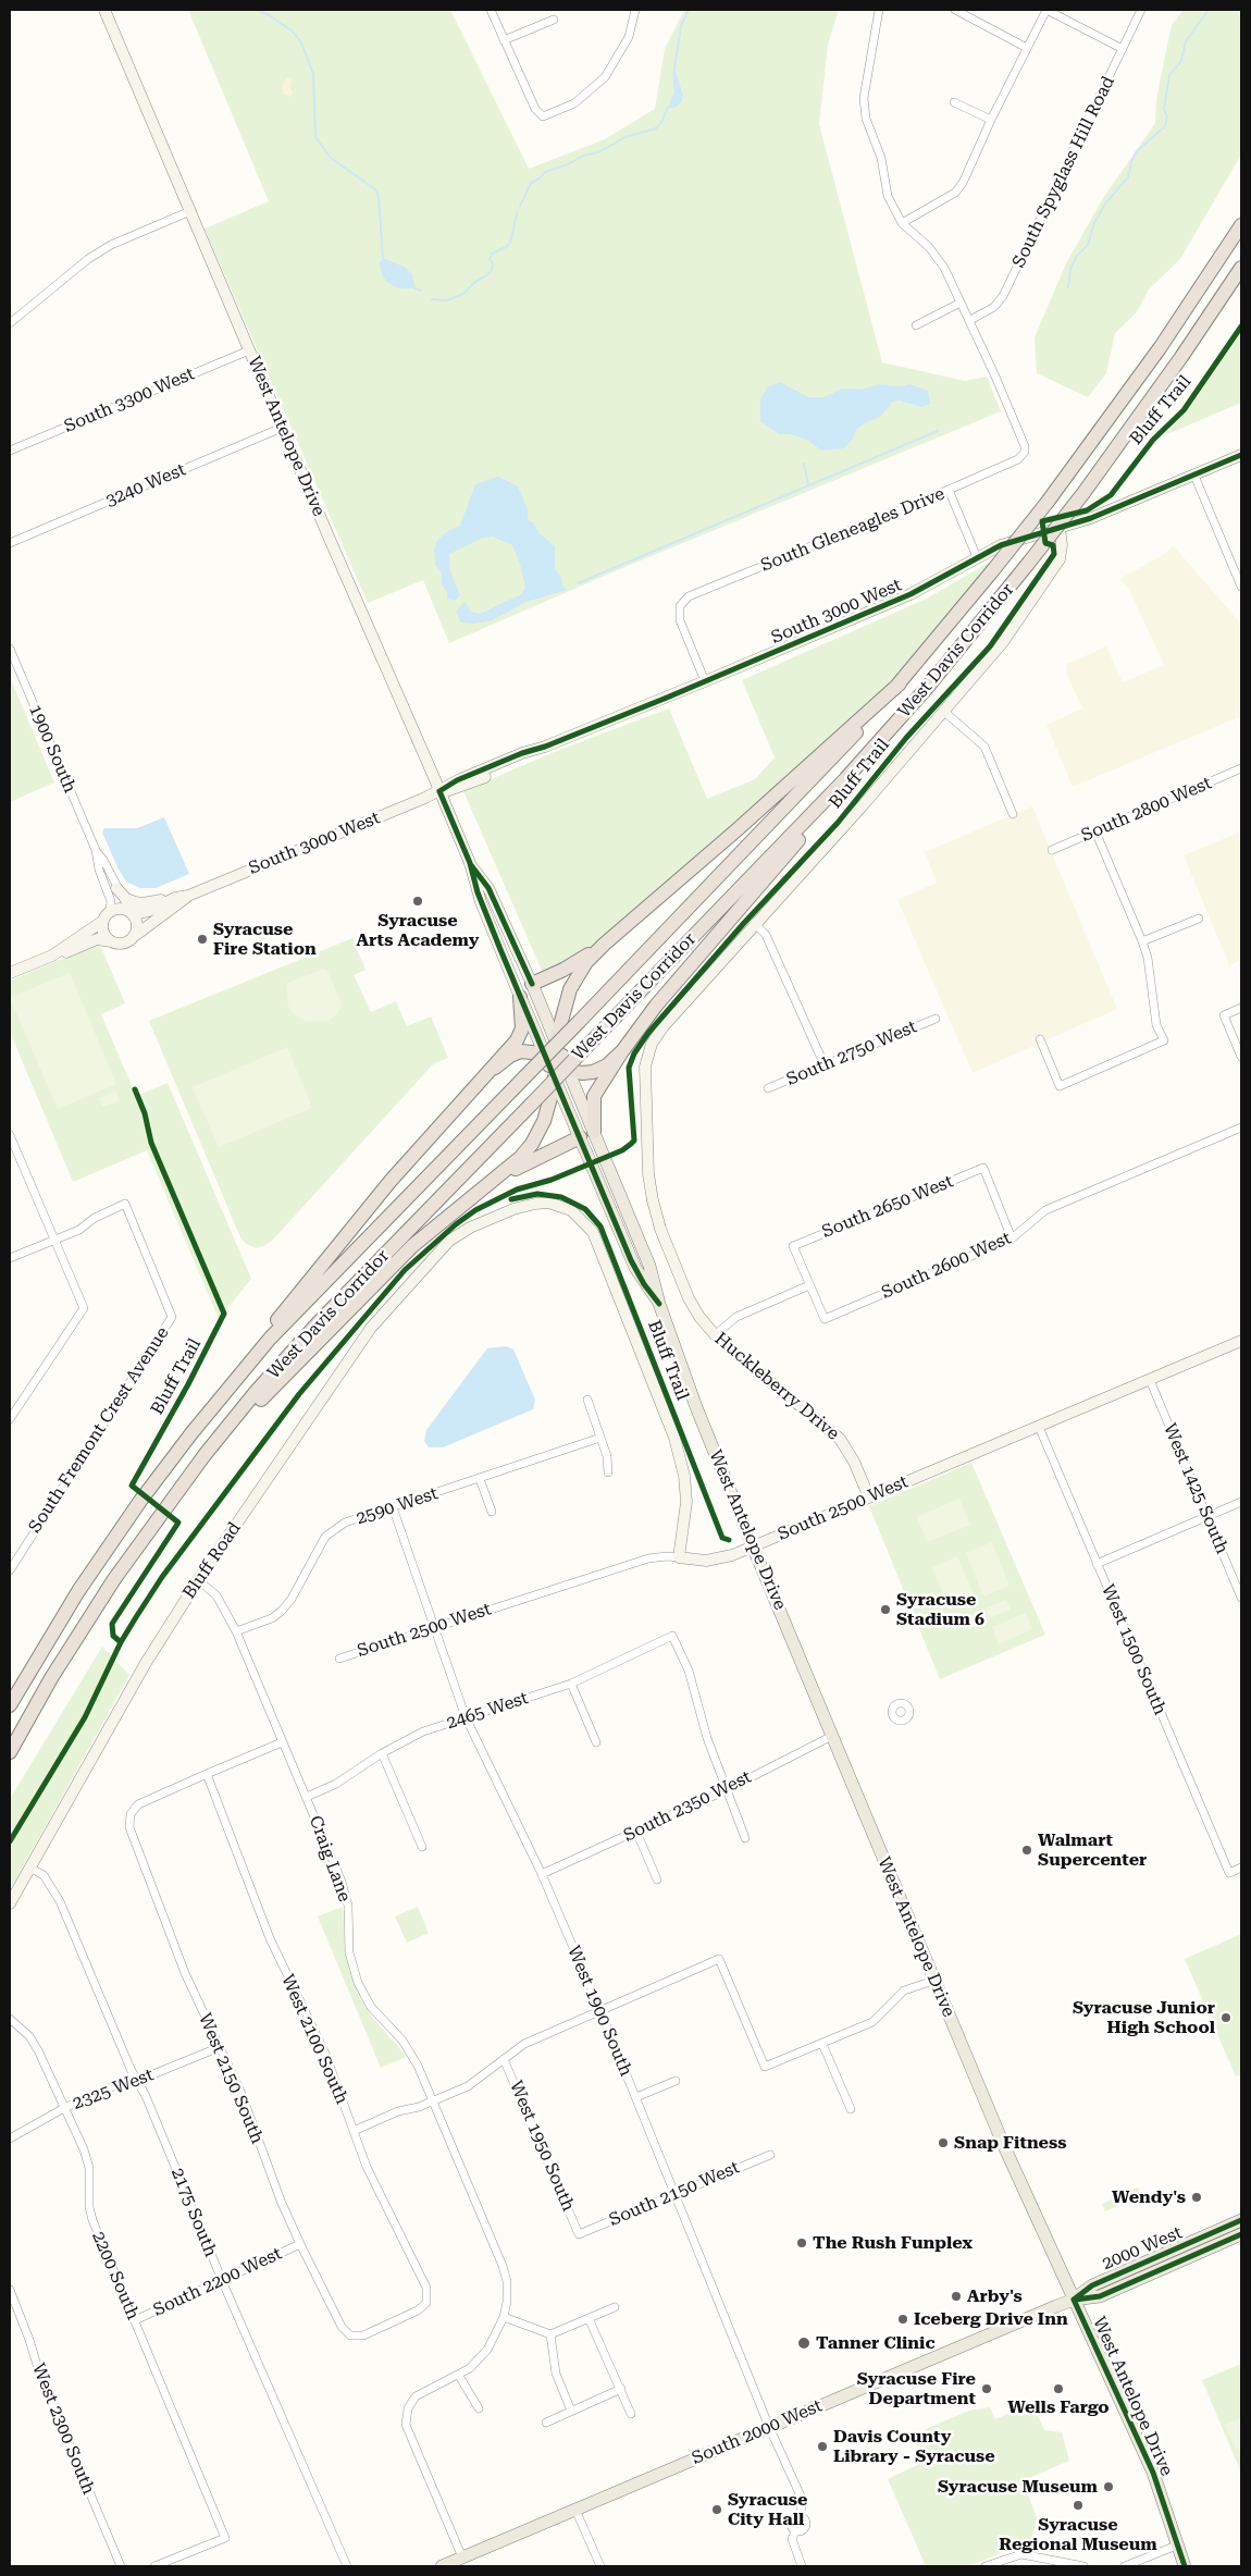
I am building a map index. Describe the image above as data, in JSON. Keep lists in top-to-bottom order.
{
  "streets": {
    "highway": ["West Davis Corridor"],
    "main road": ["West Antelope Drive", "2000 West", "South 2000 West"],
    "street": [
      "South Spyglass Hill Road",
      "South 3300 West",
      "3240 West",
      "South Gleneagles Drive",
      "South 3000 West",
      "1900 South",
      "South 2800 West",
      "South 2750 West",
      "South 2650 West",
      "South 2600 West",
      "Huckleberry Drive",
      "South Fremont Crest Avenue",
      "West 1425 South",
      "2590 West",
      "South 2500 West",
      "Bluff Road",
      "West 1500 South",
      "2465 West",
      "South 2350 West",
      "Craig Lane",
      "West 1900 South",
      "West 2100 South",
      "West 2150 South",
      "2325 West",
      "West 1950 South",
      "South 2150 West",
      "2175 South",
      "2200 South",
      "South 2200 West",
      "West 2300 South"
    ],
    "cycle path": ["Bluff Trail"]
  },
  "crossings": [
    ["South Spyglass Hill Road", "South Gleneagles Drive"],
    ["South 3300 West", "West Antelope Drive"],
    ["West Antelope Drive", "3240 West"],
    ["West Antelope Drive", "South 3000 West"],
    ["West Antelope Drive", "South 2500 West"],
    ["West Antelope Drive", "South 2350 West"],
    ["West Antelope Drive", "2000 West"],
    ["West Antelope Drive", "South 2000 West"],
    ["South Gleneagles Drive", "South 3000 West"],
    ["South 3000 West", "Huckleberry Drive"],
    ["South 2650 West", "South 2600 West"],
    ["Huckleberry Drive", "South 2500 West"],
    ["West 1425 South", "South 2500 West"],
    ["2590 West", "Craig Lane"],
    ["2590 West", "West 1900 South"],
    ["South 2500 West", "Bluff Road"],
    ["South 2500 West", "West 1500 South"],
    ["South 2500 West", "West 1900 South"],
    ["Bluff Road", "Craig Lane"],
    ["Bluff Road", "2175 South"],
    ["2465 West", "South 2350 West"],
    ["2465 West", "Craig Lane"],
    ["2465 West", "West 1900 South"],
    ["South 2350 West", "West 1900 South"],
    ["West 1900 South", "South 2150 West"],
    ["West 1900 South", "South 2000 West"],
    ["West 2100 South", "West 2150 South"],
    ["West 2150 South", "2325 West"],
    ["West 2150 South", "South 2200 West"],
    ["2325 West", "2175 South"],
    ["2325 West", "2200 South"],
    ["West 1950 South", "South 2150 West"],
    ["2175 South", "South 2200 West"],
    ["2000 West", "South 2000 West"],
    ["2200 South", "South 2200 West"]
  ],
  "places": [
    "Syracuse Arts Academy",
    "Syracuse Fire Station",
    "Syracuse Stadium 6",
    "Walmart Supercenter",
    "Syracuse Junior High School",
    "Snap Fitness",
    "Wendy's",
    "The Rush Funplex",
    "Arby's",
    "Iceberg Drive Inn",
    "Tanner Clinic",
    "Syracuse Fire Department",
    "Wells Fargo",
    "Davis County Library - Syracuse",
    "Syracuse Museum",
    "Syracuse Regional Museum",
    "Syracuse City Hall"
  ]
}
